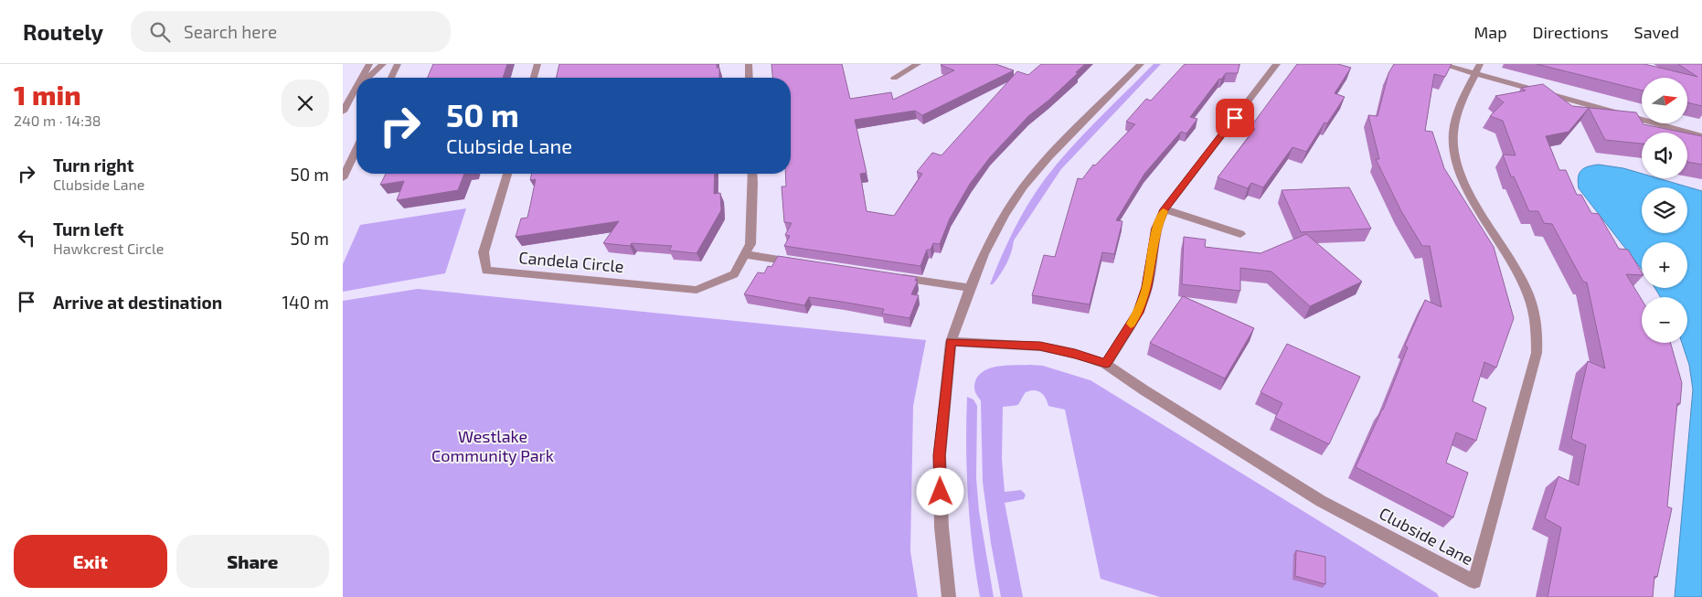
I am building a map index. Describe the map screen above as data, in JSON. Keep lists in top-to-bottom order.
{
  "streets": {
    "street": ["Candela Circle", "Clubside Lane"]
  },
  "parks": ["Westlake Community Park"],
  "north": "right",
  "page": {
    "header": "Routely",
    "search": "Search here",
    "nav": ["Map", "Directions", "Saved"],
    "heading": ["1 min", "240 m · 14:38"],
    "map_buttons": ["+", "−"],
    "turn": ["50 m", "Clubside Lane"],
    "list": [
      {
        "name": "Turn right",
        "note": "Clubside Lane",
        "value": "50 m"
      },
      {
        "name": "Turn left",
        "note": "Hawkcrest Circle",
        "value": "50 m"
      },
      {
        "name": "Arrive at destination",
        "value": "140 m"
      }
    ],
    "buttons": ["Exit", "Share"]
  }
}
